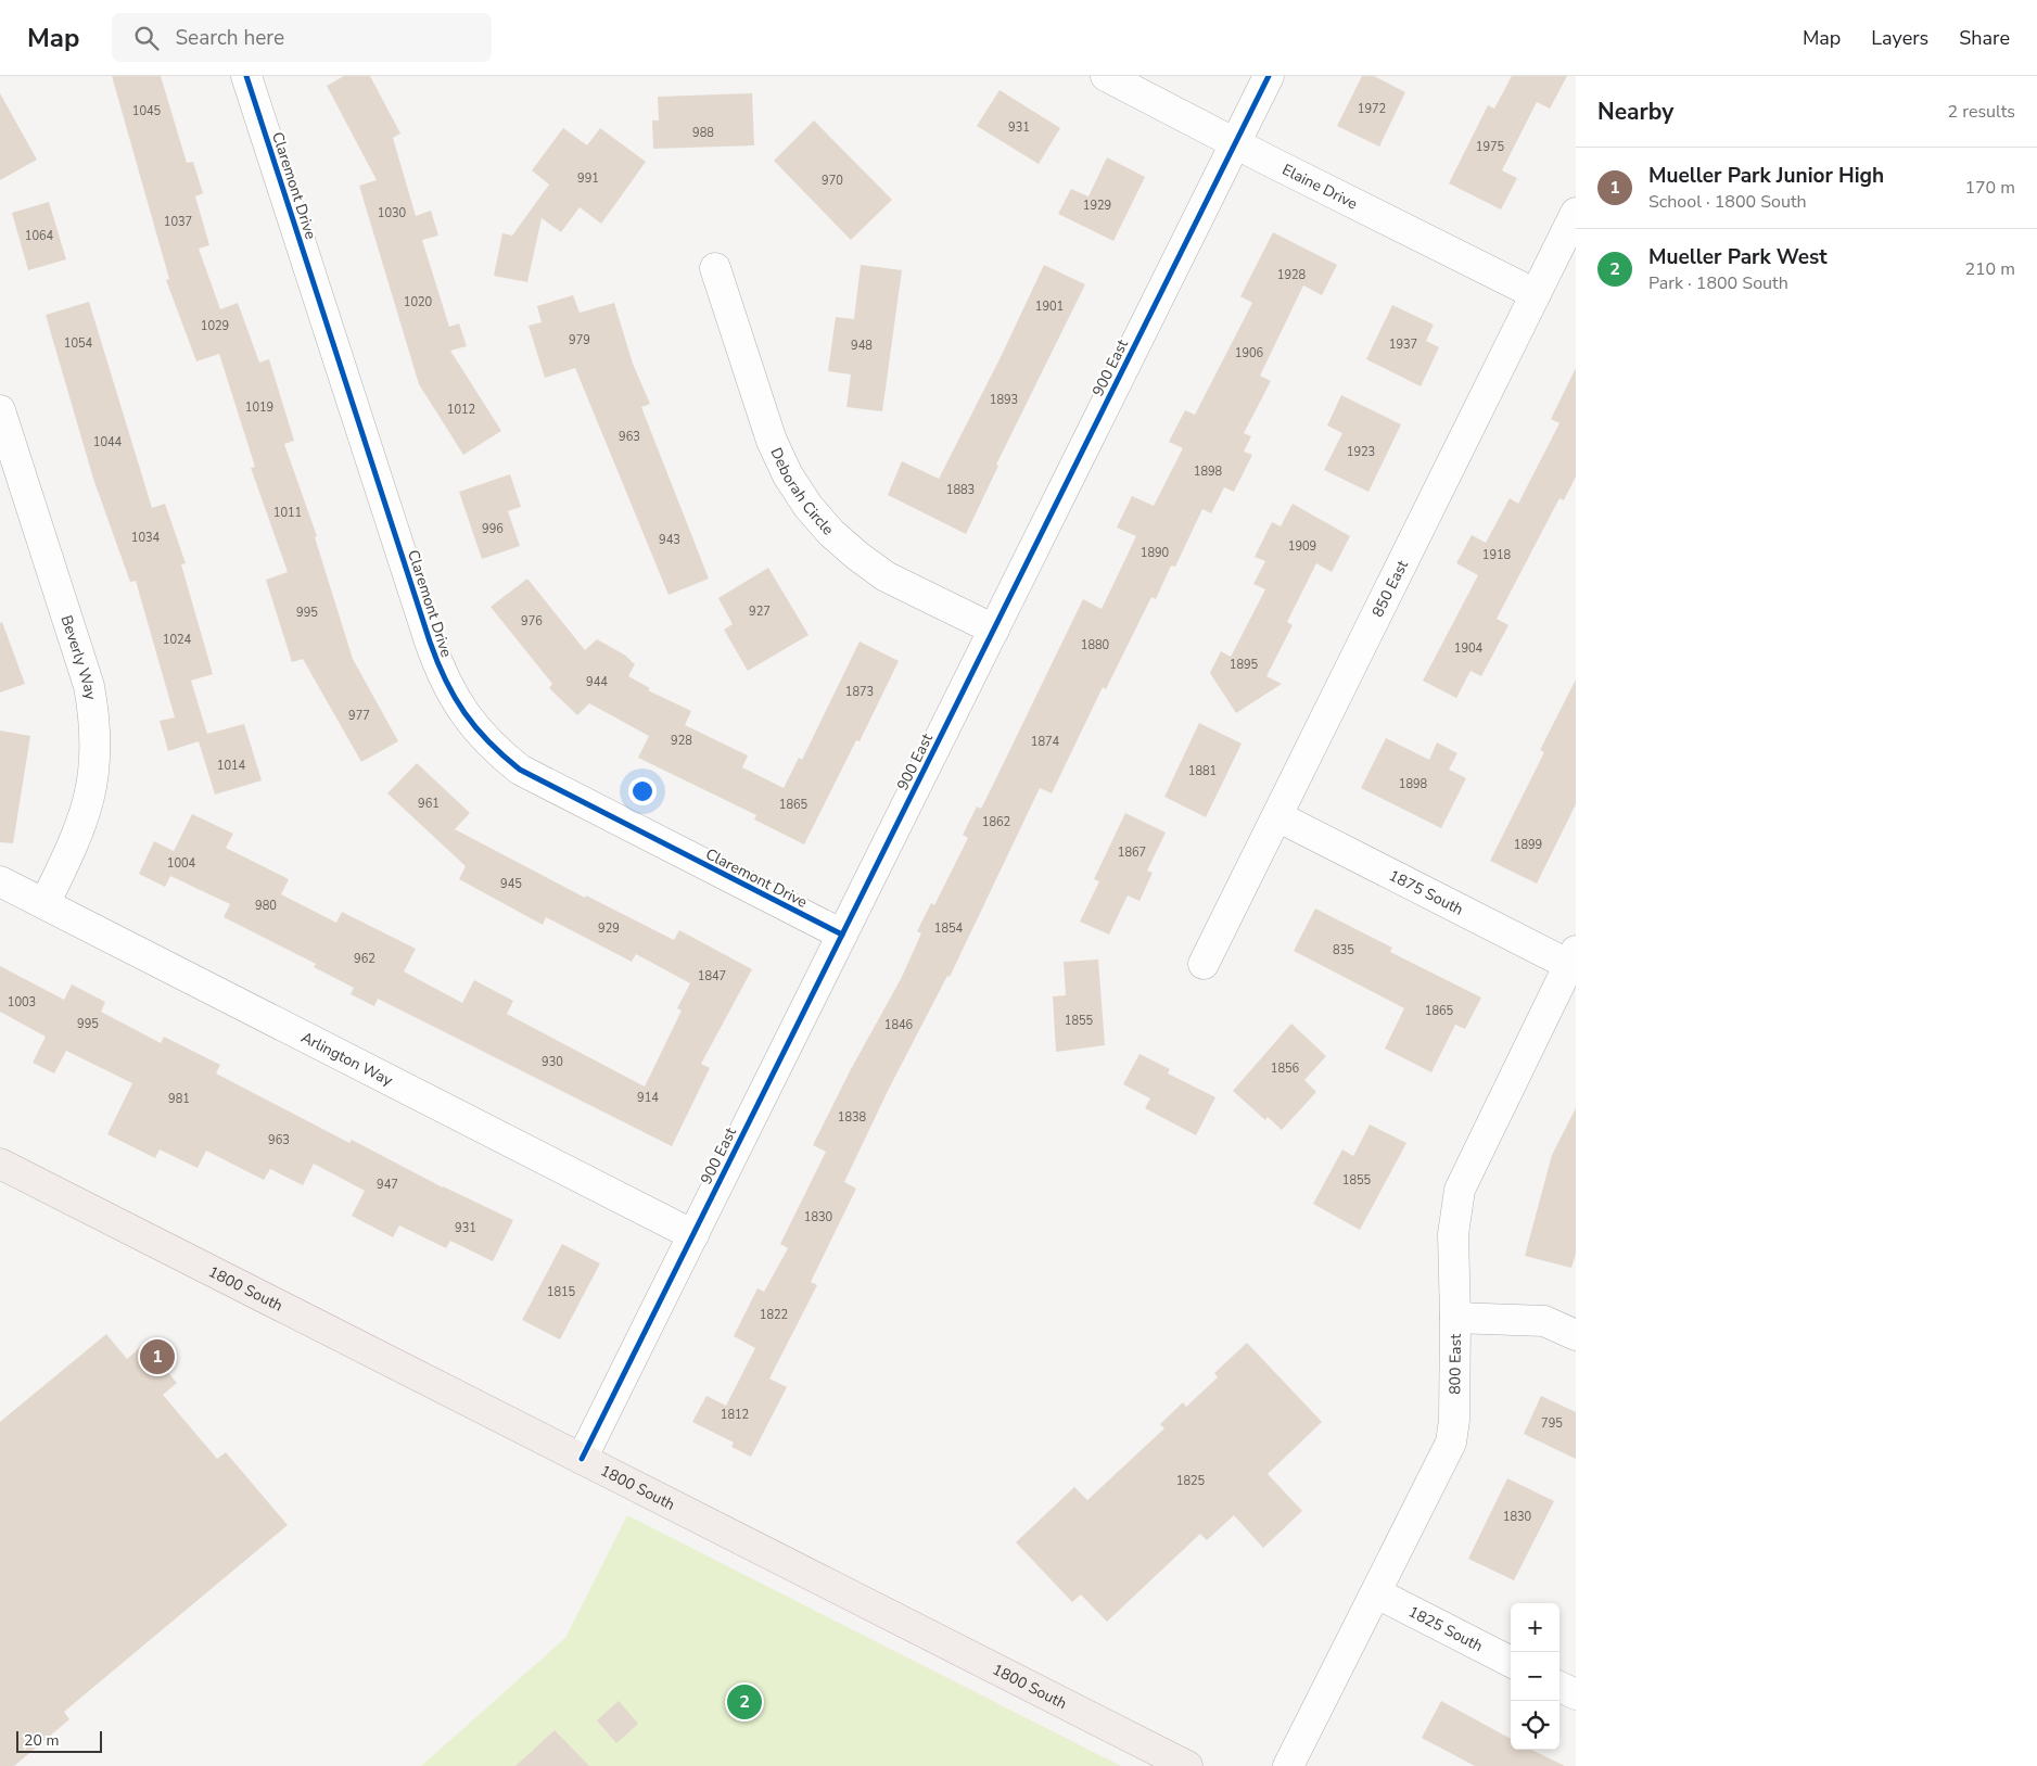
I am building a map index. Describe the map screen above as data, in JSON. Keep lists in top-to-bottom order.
{
  "streets": {
    "main road": ["1800 South"],
    "street": [
      "Claremont Drive",
      "Elaine Drive",
      "900 East",
      "Deborah Circle",
      "850 East",
      "Beverly Way",
      "1875 South",
      "Arlington Way",
      "800 East",
      "1825 South"
    ]
  },
  "crossings": [
    ["Claremont Drive", "900 East"],
    ["Elaine Drive", "900 East"],
    ["Elaine Drive", "850 East"],
    ["900 East", "Deborah Circle"],
    ["900 East", "Arlington Way"],
    ["900 East", "1800 South"],
    ["850 East", "1875 South"],
    ["Beverly Way", "Arlington Way"],
    ["1875 South", "800 East"],
    ["800 East", "1825 South"]
  ],
  "house_numbers": [
    "1972",
    "1045",
    "931",
    "988",
    "1975",
    "991",
    "970",
    "1929",
    "1030",
    "1037",
    "1064",
    "1928",
    "1020",
    "1901",
    "1029",
    "979",
    "1054",
    "1937",
    "948",
    "1906",
    "1893",
    "1019",
    "1012",
    "963",
    "1044",
    "1923",
    "1898",
    "1883",
    "1011",
    "996",
    "1034",
    "943",
    "1909",
    "1890",
    "1918",
    "927",
    "995",
    "976",
    "1024",
    "1880",
    "1904",
    "1895",
    "944",
    "1873",
    "977",
    "928",
    "1874",
    "1014",
    "1881",
    "1898",
    "961",
    "1865",
    "1862",
    "1899",
    "1867",
    "1004",
    "945",
    "980",
    "929",
    "1854",
    "835",
    "962",
    "1847",
    "1003",
    "1865",
    "1855",
    "995",
    "1846",
    "930",
    "1856",
    "914",
    "981",
    "1838",
    "963",
    "1855",
    "947",
    "1830",
    "931",
    "1815",
    "1822",
    "1812",
    "795",
    "1825",
    "1830"
  ],
  "scale_bar": "20 m",
  "page": {
    "header": "Map",
    "search": "Search here",
    "nav": ["Map", "Layers", "Share"],
    "heading": ["Nearby", "2 results"],
    "list": [
      {
        "mark": "1",
        "name": "Mueller Park Junior High",
        "note": "School · 1800 South",
        "value": "170 m"
      },
      {
        "mark": "2",
        "name": "Mueller Park West",
        "note": "Park · 1800 South",
        "value": "210 m"
      }
    ],
    "pins": ["1", "2"],
    "map_buttons": ["+", "−"],
    "scale": "20 m"
  }
}
